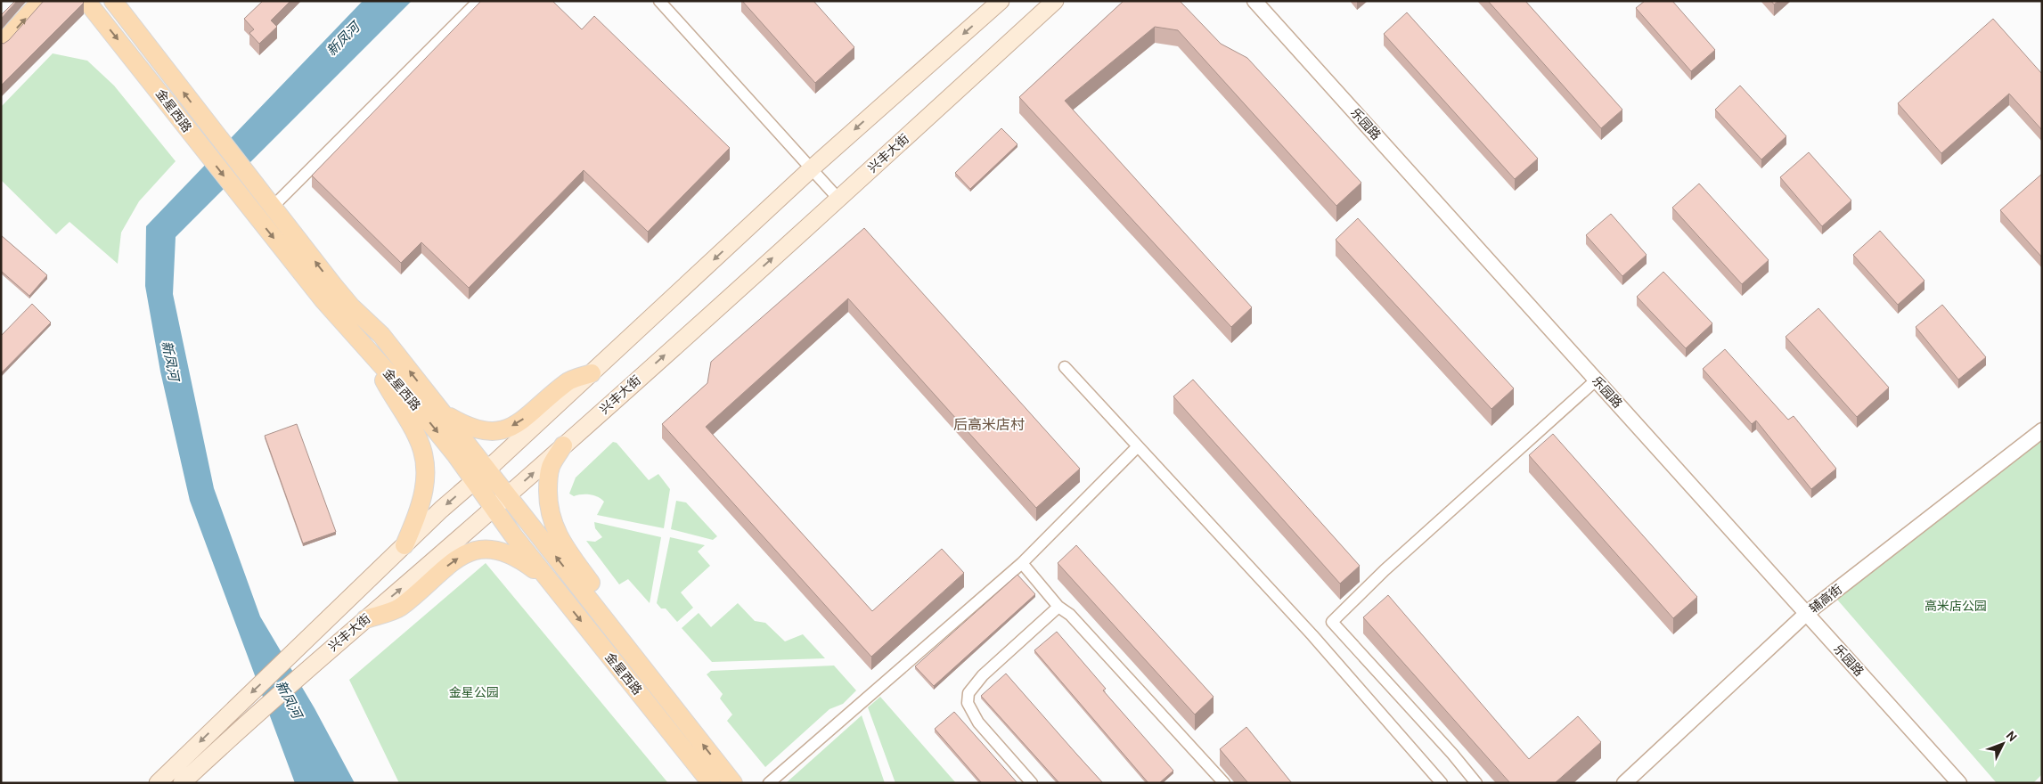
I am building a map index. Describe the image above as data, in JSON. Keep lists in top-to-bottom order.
{
  "streets": {
    "main road": ["金星西路", "兴丰大街"],
    "street": ["乐园路", "辅高街"]
  },
  "crossings": [
    ["金星西路", "兴丰大街"],
    ["乐园路", "辅高街"]
  ],
  "districts": ["后高米店村"],
  "water": ["新凤河"],
  "parks": ["高米店公园", "金星公园"],
  "north": "top right"
}
